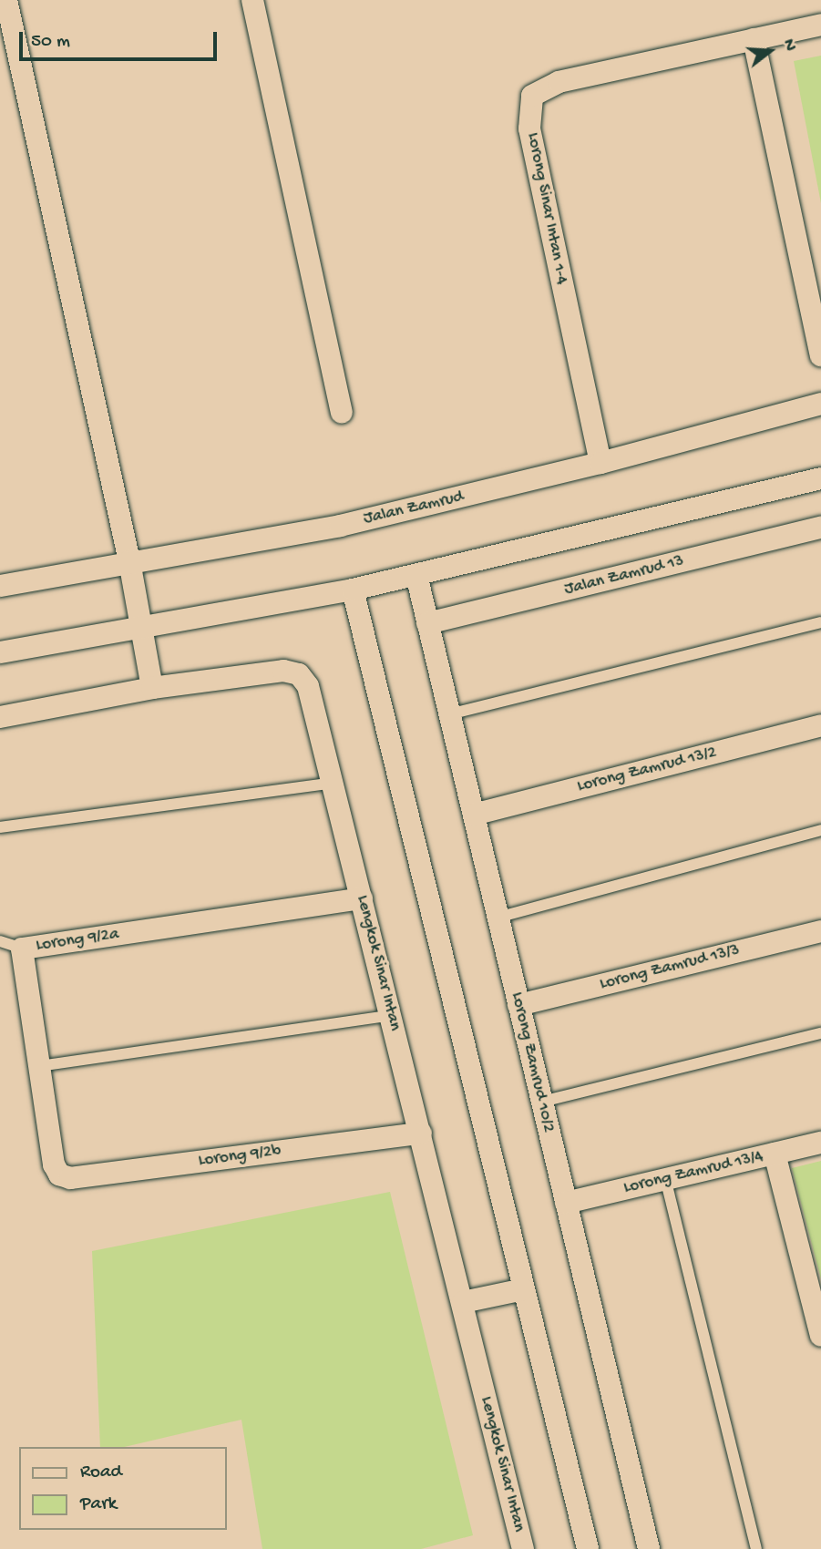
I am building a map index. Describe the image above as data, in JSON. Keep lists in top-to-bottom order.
{
  "streets": {
    "street": [
      "Lorong Sinar Intan 1-4",
      "Jalan Zamrud",
      "Jalan Zamrud 13",
      "Lorong Zamrud 13/2",
      "Lorong 9/2a",
      "Lengkok Sinar Intan",
      "Lorong Zamrud 13/3",
      "Lorong Zamrud 10/2",
      "Lorong 9/2b",
      "Lorong Zamrud 13/4"
    ]
  },
  "crossings": [
    ["Lorong Sinar Intan 1-4", "Jalan Zamrud"],
    ["Jalan Zamrud 13", "Lorong Zamrud 10/2"],
    ["Lorong Zamrud 13/2", "Lorong Zamrud 10/2"],
    ["Lorong 9/2a", "Lengkok Sinar Intan"],
    ["Lorong 9/2a", "Lorong 9/2b"],
    ["Lengkok Sinar Intan", "Lorong 9/2b"],
    ["Lorong Zamrud 13/3", "Lorong Zamrud 10/2"],
    ["Lorong Zamrud 10/2", "Lorong Zamrud 13/4"]
  ],
  "legend": ["Road", "Park"],
  "scale_bar": "50 m",
  "north": "right"
}
